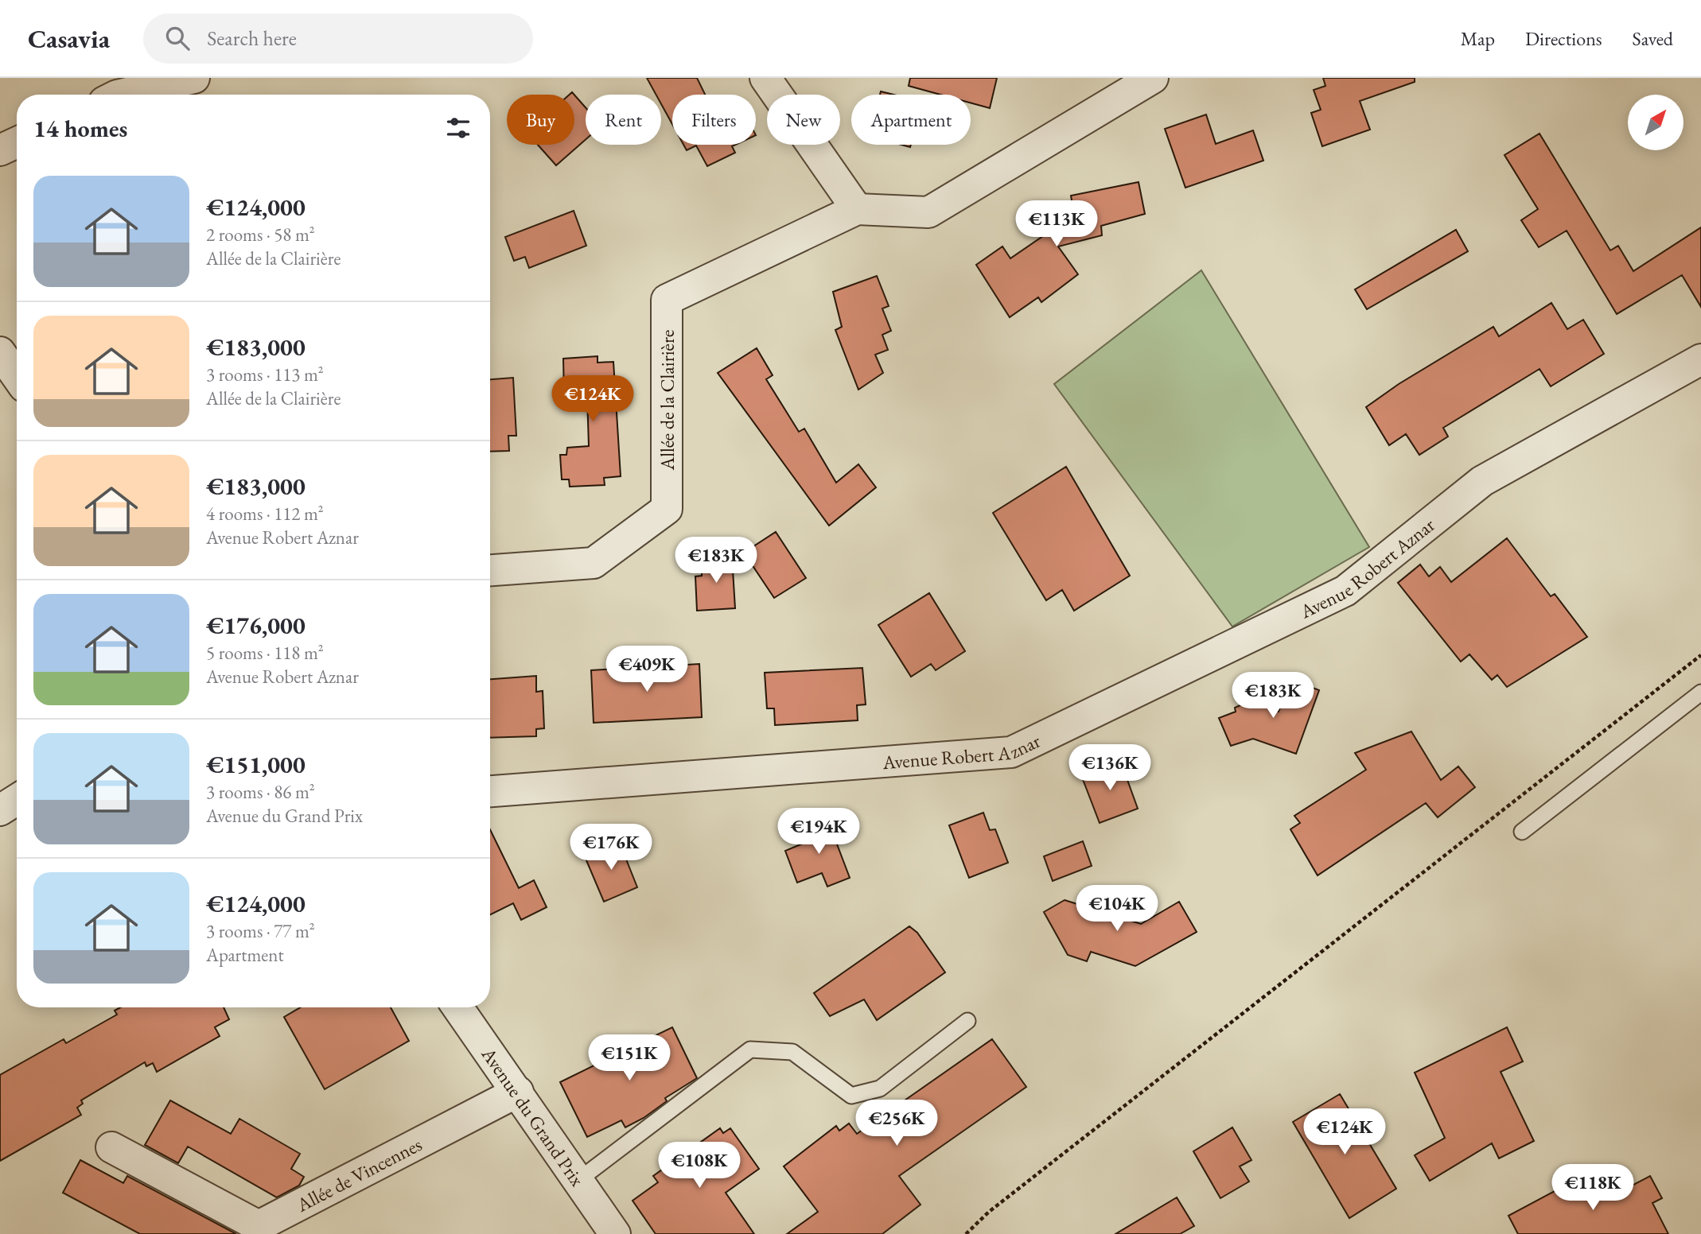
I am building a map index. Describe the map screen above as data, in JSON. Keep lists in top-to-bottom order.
{
  "streets": {
    "street": [
      "Allée de la Clairière",
      "Avenue Robert Aznar",
      "Avenue du Grand Prix",
      "Allée de Vincennes"
    ]
  },
  "crossings": [
    ["Avenue du Grand Prix", "Allée de Vincennes"]
  ],
  "north": "top right",
  "page": {
    "header": "Casavia",
    "search": "Search here",
    "nav": ["Map", "Directions", "Saved"],
    "chip": [
      "Buy",
      "Rent",
      "Filters",
      "New",
      "Apartment"
    ],
    "heading": "14 homes",
    "list": [
      {
        "name": "€124,000",
        "note": "2 rooms · 58 m² · Allée de la Clairière"
      },
      {
        "name": "€183,000",
        "note": "3 rooms · 113 m² · Allée de la Clairière"
      },
      {
        "name": "€183,000",
        "note": "4 rooms · 112 m² · Avenue Robert Aznar"
      },
      {
        "name": "€176,000",
        "note": "5 rooms · 118 m² · Avenue Robert Aznar"
      },
      {
        "name": "€151,000",
        "note": "3 rooms · 86 m² · Avenue du Grand Prix"
      },
      {
        "name": "€124,000",
        "note": "3 rooms · 77 m² · Apartment"
      }
    ],
    "price": [
      "€113K",
      "€124K",
      "€183K",
      "€409K",
      "€183K",
      "€136K",
      "€194K",
      "€176K",
      "€104K",
      "€151K",
      "€256K",
      "€124K",
      "€108K",
      "€118K"
    ]
  }
}
